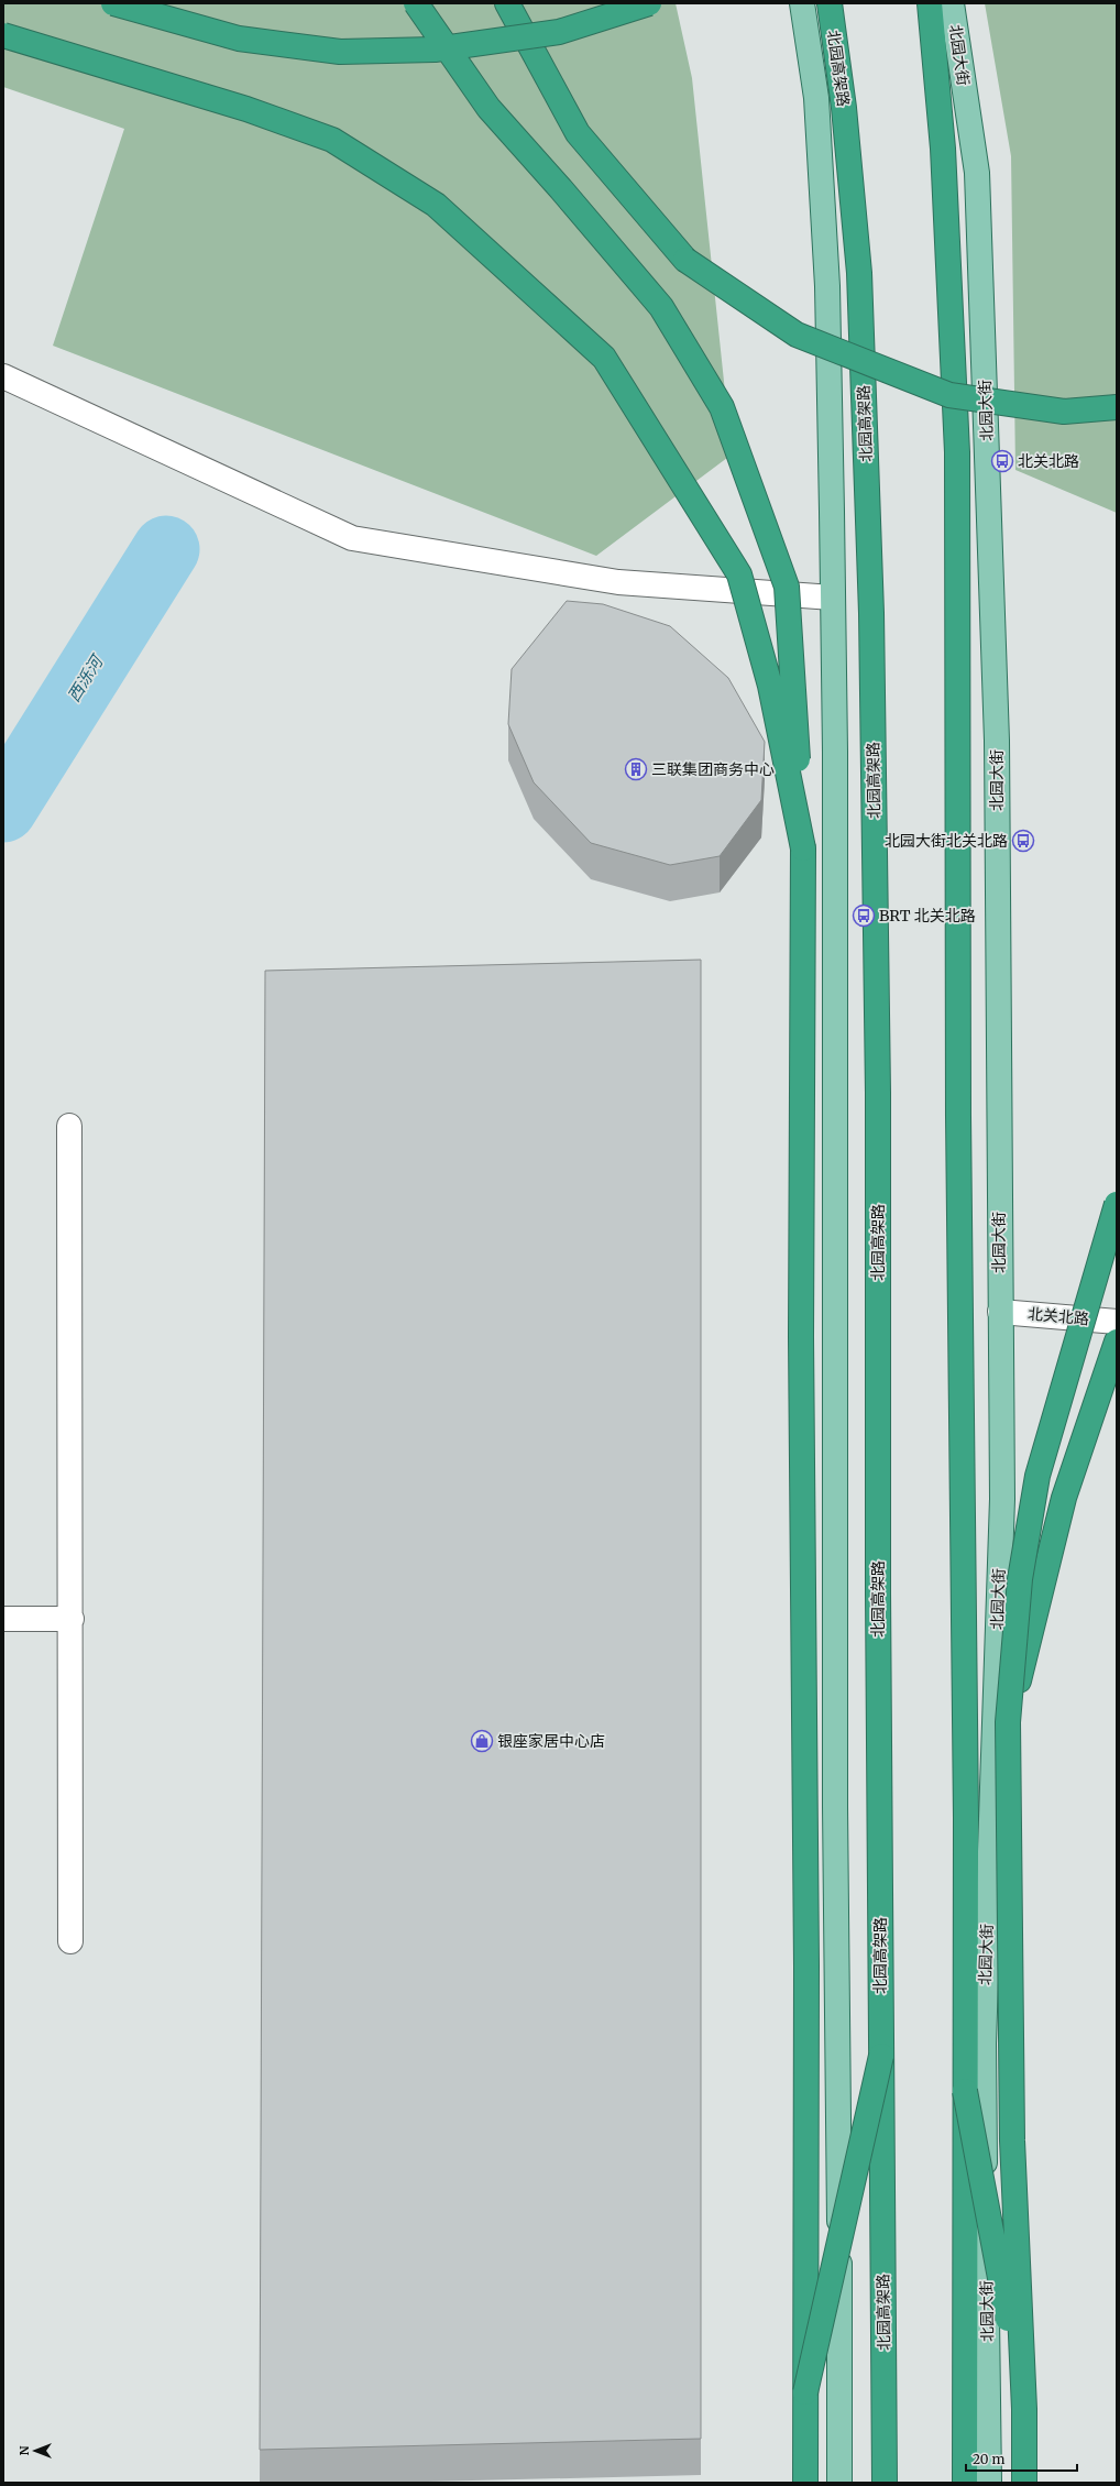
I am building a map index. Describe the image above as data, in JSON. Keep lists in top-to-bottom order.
{
  "streets": {
    "highway": ["北园高架路"],
    "main road": ["北园大街"],
    "street": ["北关北路"]
  },
  "crossings": [
    ["北园大街", "北关北路"]
  ],
  "water": ["西泺河"],
  "places": {
    "bus stop": ["北关北路", "北园大街北关北路", "BRT 北关北路"],
    "building": ["三联集团商务中心"],
    "shop": ["银座家居中心店"]
  },
  "scale_bar": "20 m",
  "north": "left"
}
